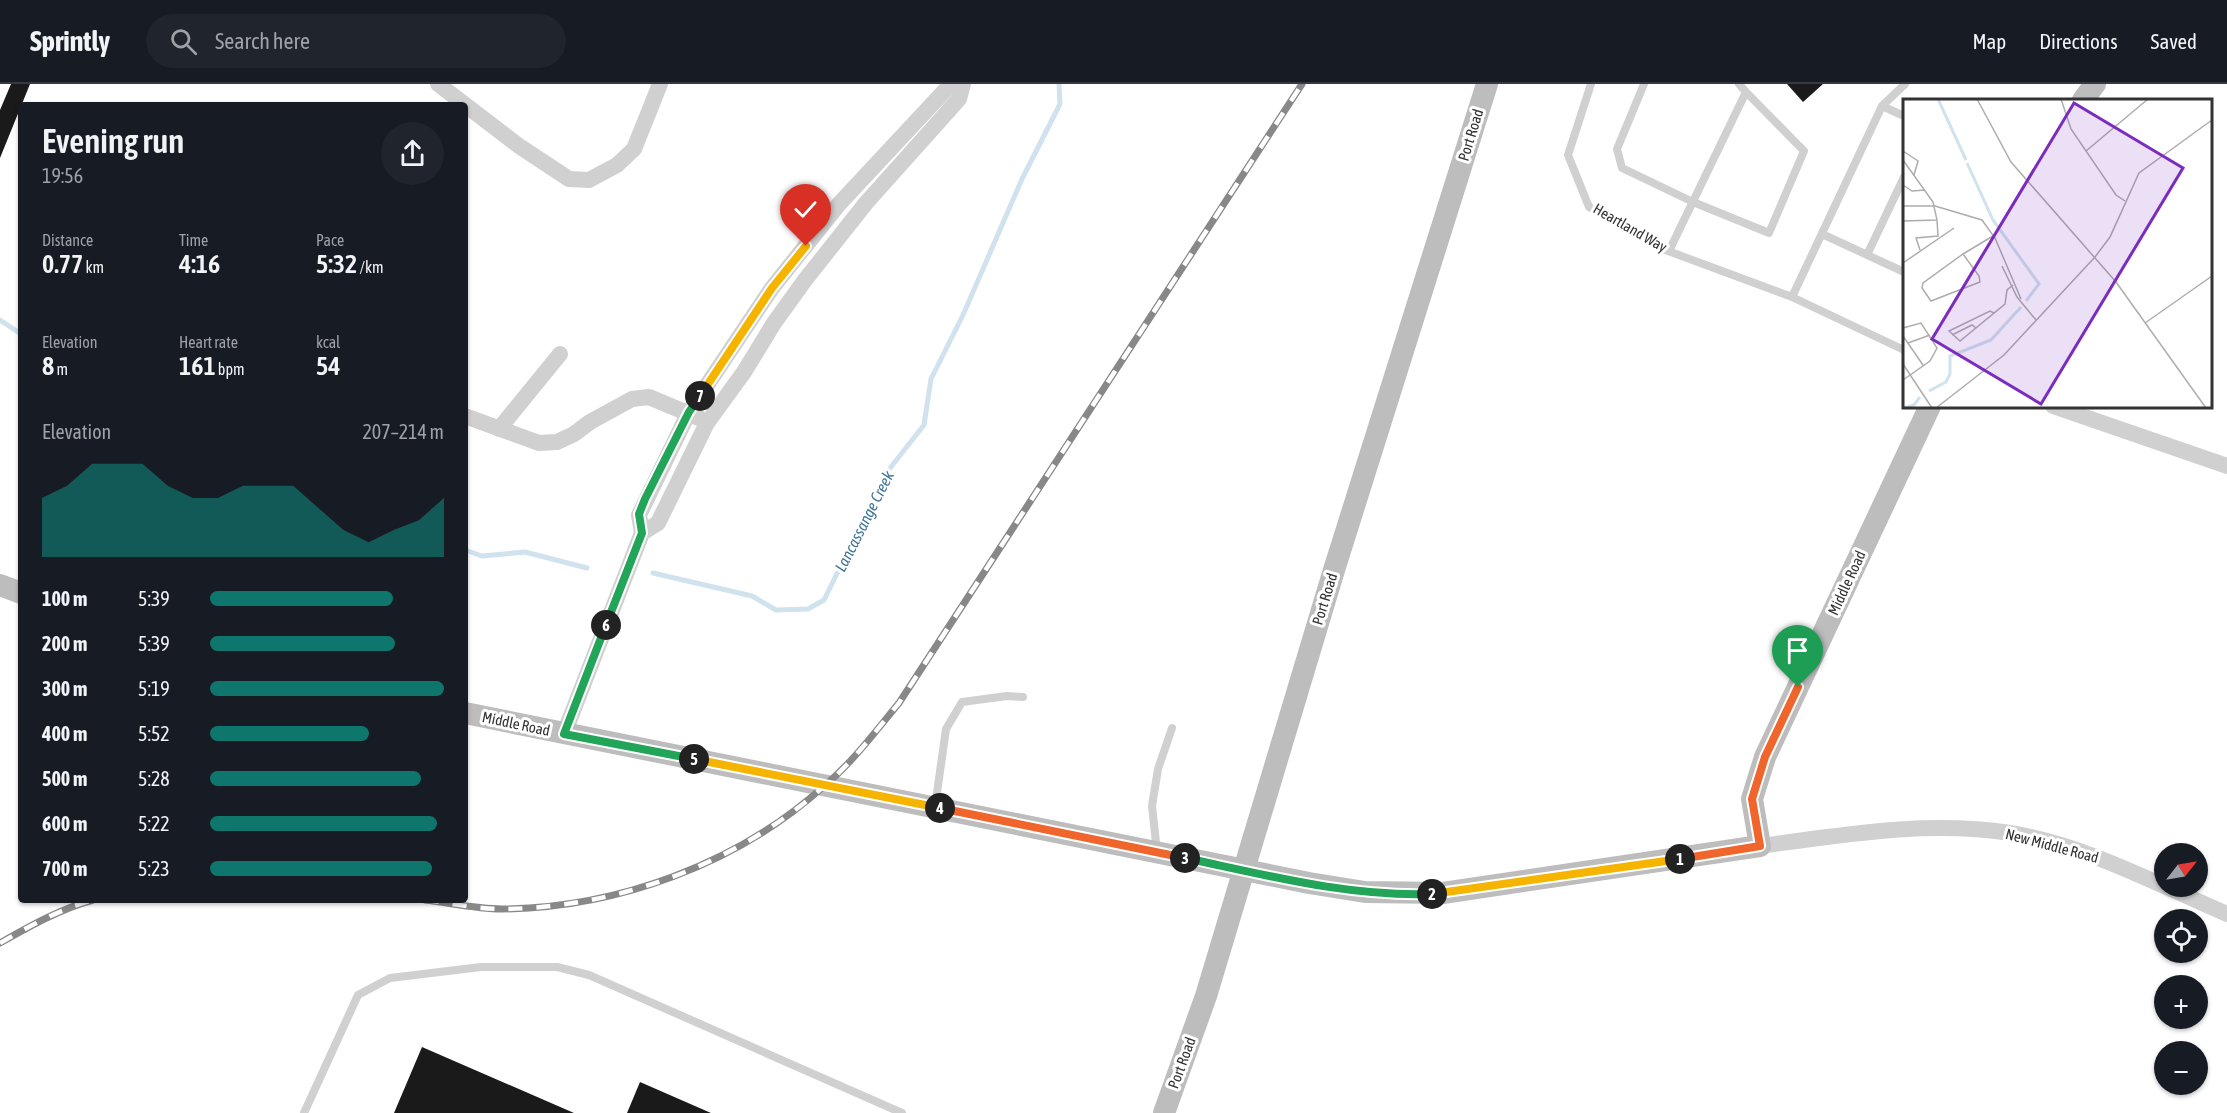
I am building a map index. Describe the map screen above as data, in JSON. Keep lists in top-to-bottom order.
{
  "streets": {
    "main road": ["Port Road", "Middle Road"],
    "street": ["New Middle Road"],
    "lane": ["Heartland Way"]
  },
  "crossings": [
    ["Port Road", "Middle Road"],
    ["Middle Road", "New Middle Road"]
  ],
  "water": ["Lancassange Creek"],
  "north": "top right",
  "page": {
    "header": "Sprintly",
    "search": "Search here",
    "nav": ["Map", "Directions", "Saved"],
    "heading": ["Evening run", "19:56"],
    "stats": [
      ["Distance", "0.77 km"],
      ["Time", "4:16"],
      ["Pace", "5:32 /km"],
      ["Elevation", "8 m"],
      ["Heart rate", "161 bpm"],
      ["kcal", "54"]
    ],
    "pins": [
      "7",
      "6",
      "5",
      "4",
      "3",
      "1",
      "2"
    ],
    "chart": ["Elevation", "207–214 m"],
    "list": [
      {
        "name": "100 m",
        "note": "5:39"
      },
      {
        "name": "200 m",
        "note": "5:39"
      },
      {
        "name": "300 m",
        "note": "5:19"
      },
      {
        "name": "400 m",
        "note": "5:52"
      },
      {
        "name": "500 m",
        "note": "5:28"
      },
      {
        "name": "600 m",
        "note": "5:22"
      },
      {
        "name": "700 m",
        "note": "5:23"
      }
    ],
    "map_buttons": ["+", "−"]
  }
}
